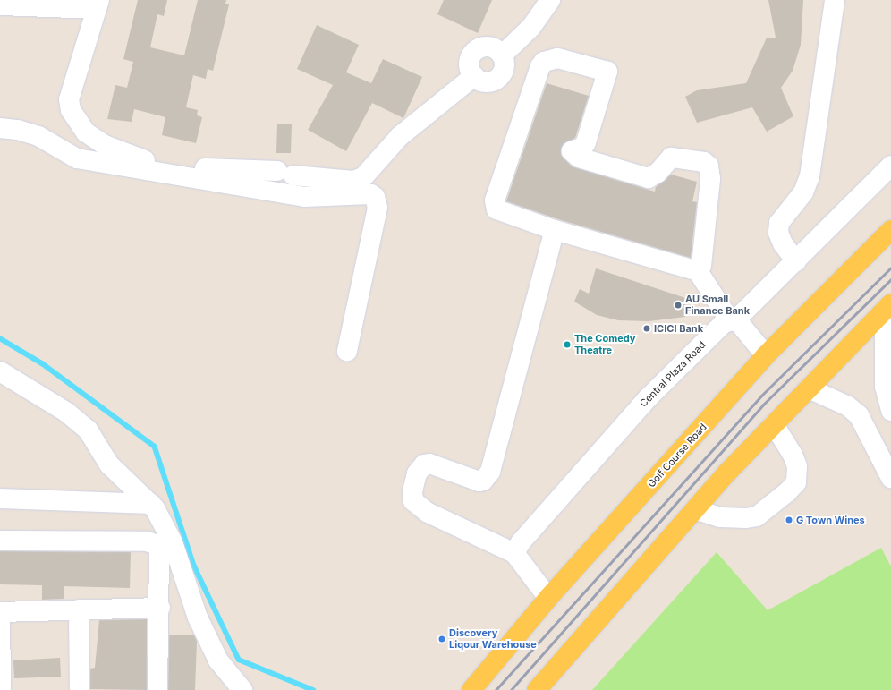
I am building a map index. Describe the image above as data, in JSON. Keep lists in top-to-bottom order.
{
  "streets": {
    "main road": ["Golf Course Road"],
    "street": ["Central Plaza Road"]
  },
  "places": [
    "AU Small Finance Bank",
    "ICICI Bank",
    "The Comedy Theatre",
    "G Town Wines",
    "Discovery Liqour Warehouse"
  ]
}
